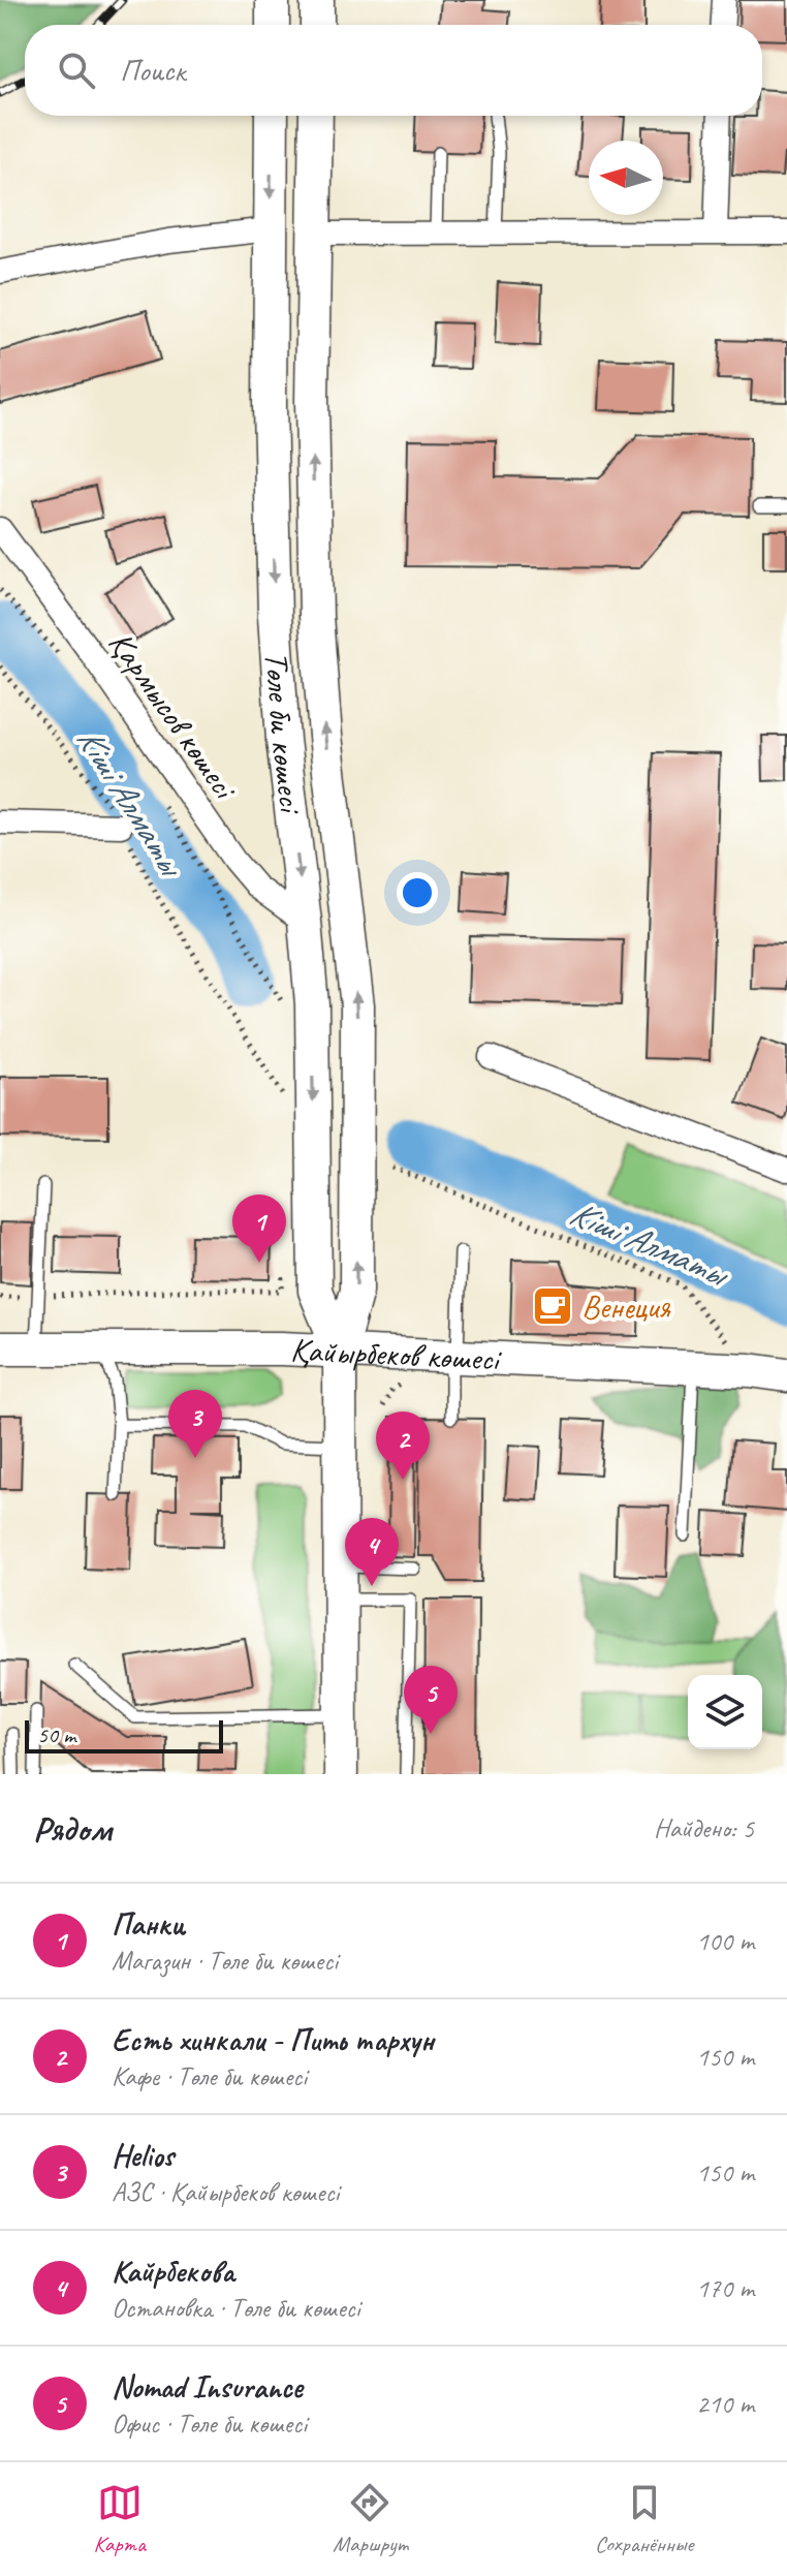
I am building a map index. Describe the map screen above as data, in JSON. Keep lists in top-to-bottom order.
{
  "streets": {
    "main road": ["Төле би көшесі", "Қайырбеков көшесі"],
    "street": ["Қармысов көшесі"]
  },
  "crossings": [
    ["Қармысов көшесі", "Төле би көшесі"],
    ["Төле би көшесі", "Қайырбеков көшесі"]
  ],
  "water": ["Кіші Алматы"],
  "places": {
    "cafe": ["Венеция"]
  },
  "scale_bar": "50 m",
  "north": "left",
  "page": {
    "search": "Поиск",
    "pins": [
      "1",
      "3",
      "2",
      "4",
      "5"
    ],
    "scale": "50 m",
    "heading": ["Рядом", "Найдено: 5"],
    "list": [
      {
        "mark": "1",
        "name": "Панки",
        "note": "Магазин · Төле би көшесі",
        "value": "100 m"
      },
      {
        "mark": "2",
        "name": "Есть хинкали - Пить тархун",
        "note": "Кафе · Төле би көшесі",
        "value": "150 m"
      },
      {
        "mark": "3",
        "name": "Helios",
        "note": "АЗС · Қайырбеков көшесі",
        "value": "150 m"
      },
      {
        "mark": "4",
        "name": "Кайрбекова",
        "note": "Остановка · Төле би көшесі",
        "value": "170 m"
      },
      {
        "mark": "5",
        "name": "Nomad Insurance",
        "note": "Офис · Төле би көшесі",
        "value": "210 m"
      }
    ],
    "nav": ["Карта", "Маршрут", "Сохранённые"]
  }
}
